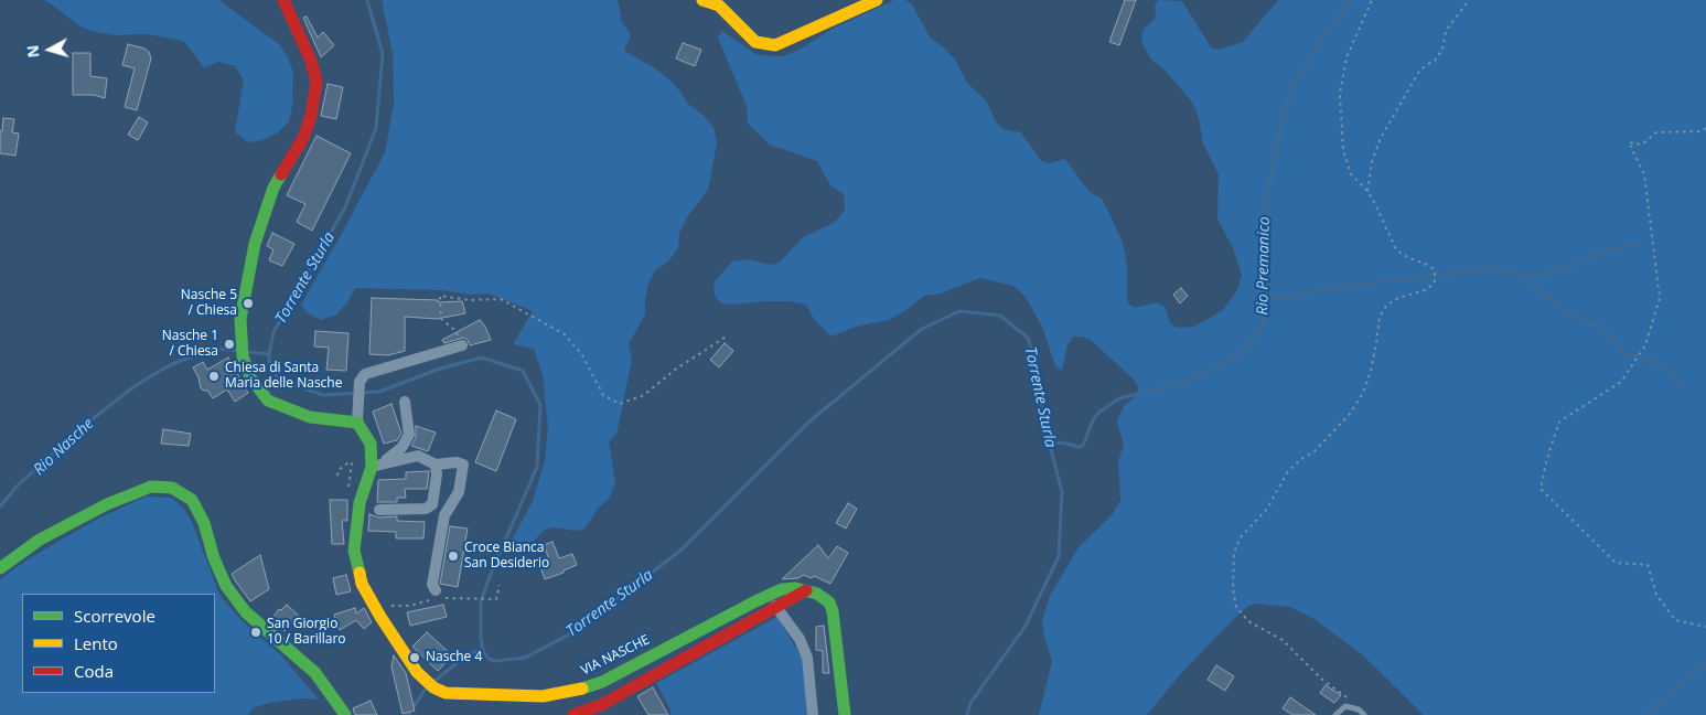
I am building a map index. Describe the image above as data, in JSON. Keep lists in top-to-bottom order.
{
  "streets": {
    "street": ["VIA NASCHE"]
  },
  "water": ["Rio Premanico", "Torrente Sturla", "Rio Nasche"],
  "places": [
    "Nasche 5 / Chiesa",
    "Nasche 1 / Chiesa",
    "Chiesa di Santa Maria delle Nasche",
    "Croce Bianca San Desiderio",
    "San Giorgio 10 / Barillaro",
    "Nasche 4"
  ],
  "legend": ["Scorrevole", "Lento", "Coda"],
  "north": "left"
}
